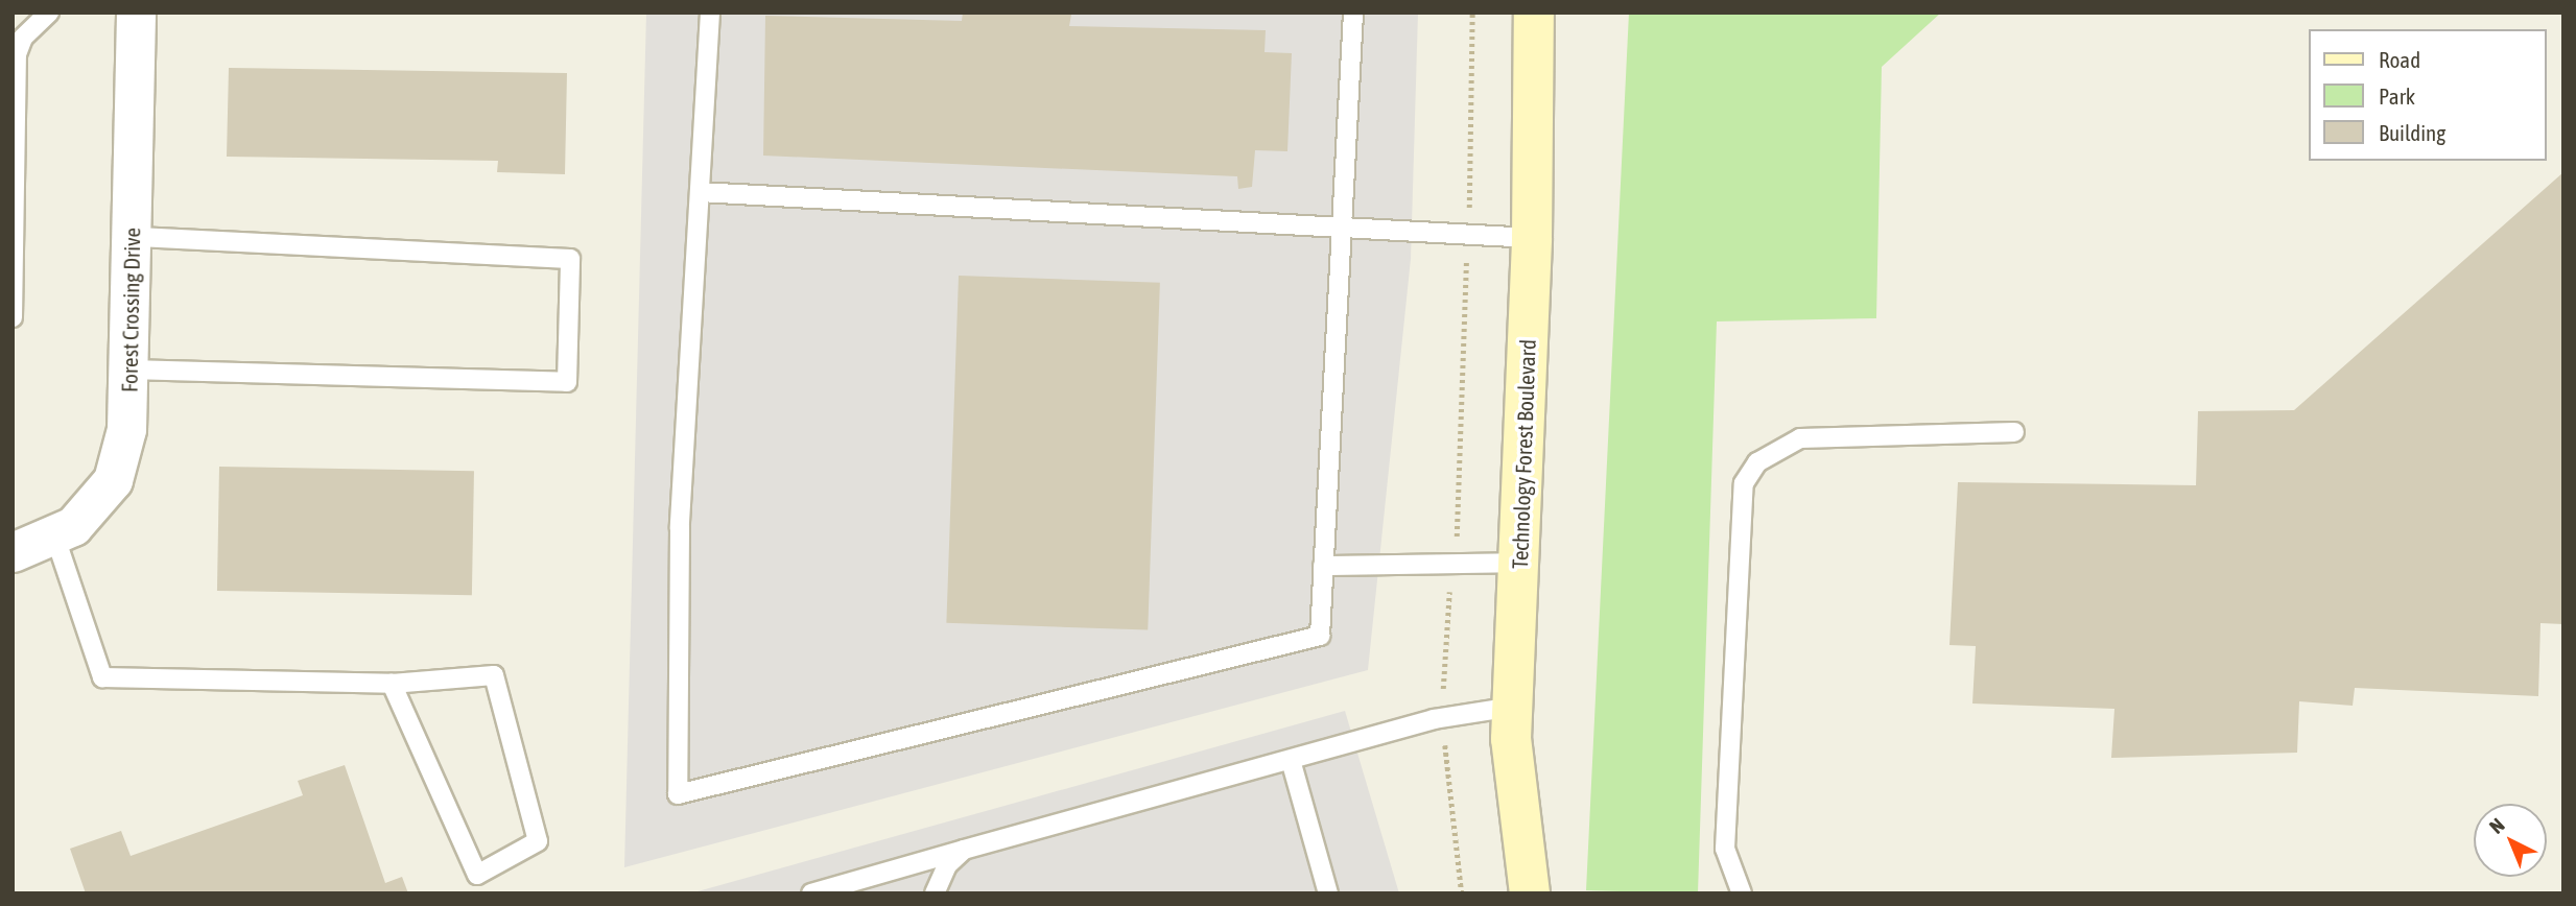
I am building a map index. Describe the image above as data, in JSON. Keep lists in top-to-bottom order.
{
  "streets": {
    "street": ["Forest Crossing Drive", "Technology Forest Boulevard"]
  },
  "legend": ["Road", "Park", "Building"],
  "north": "top left"
}
